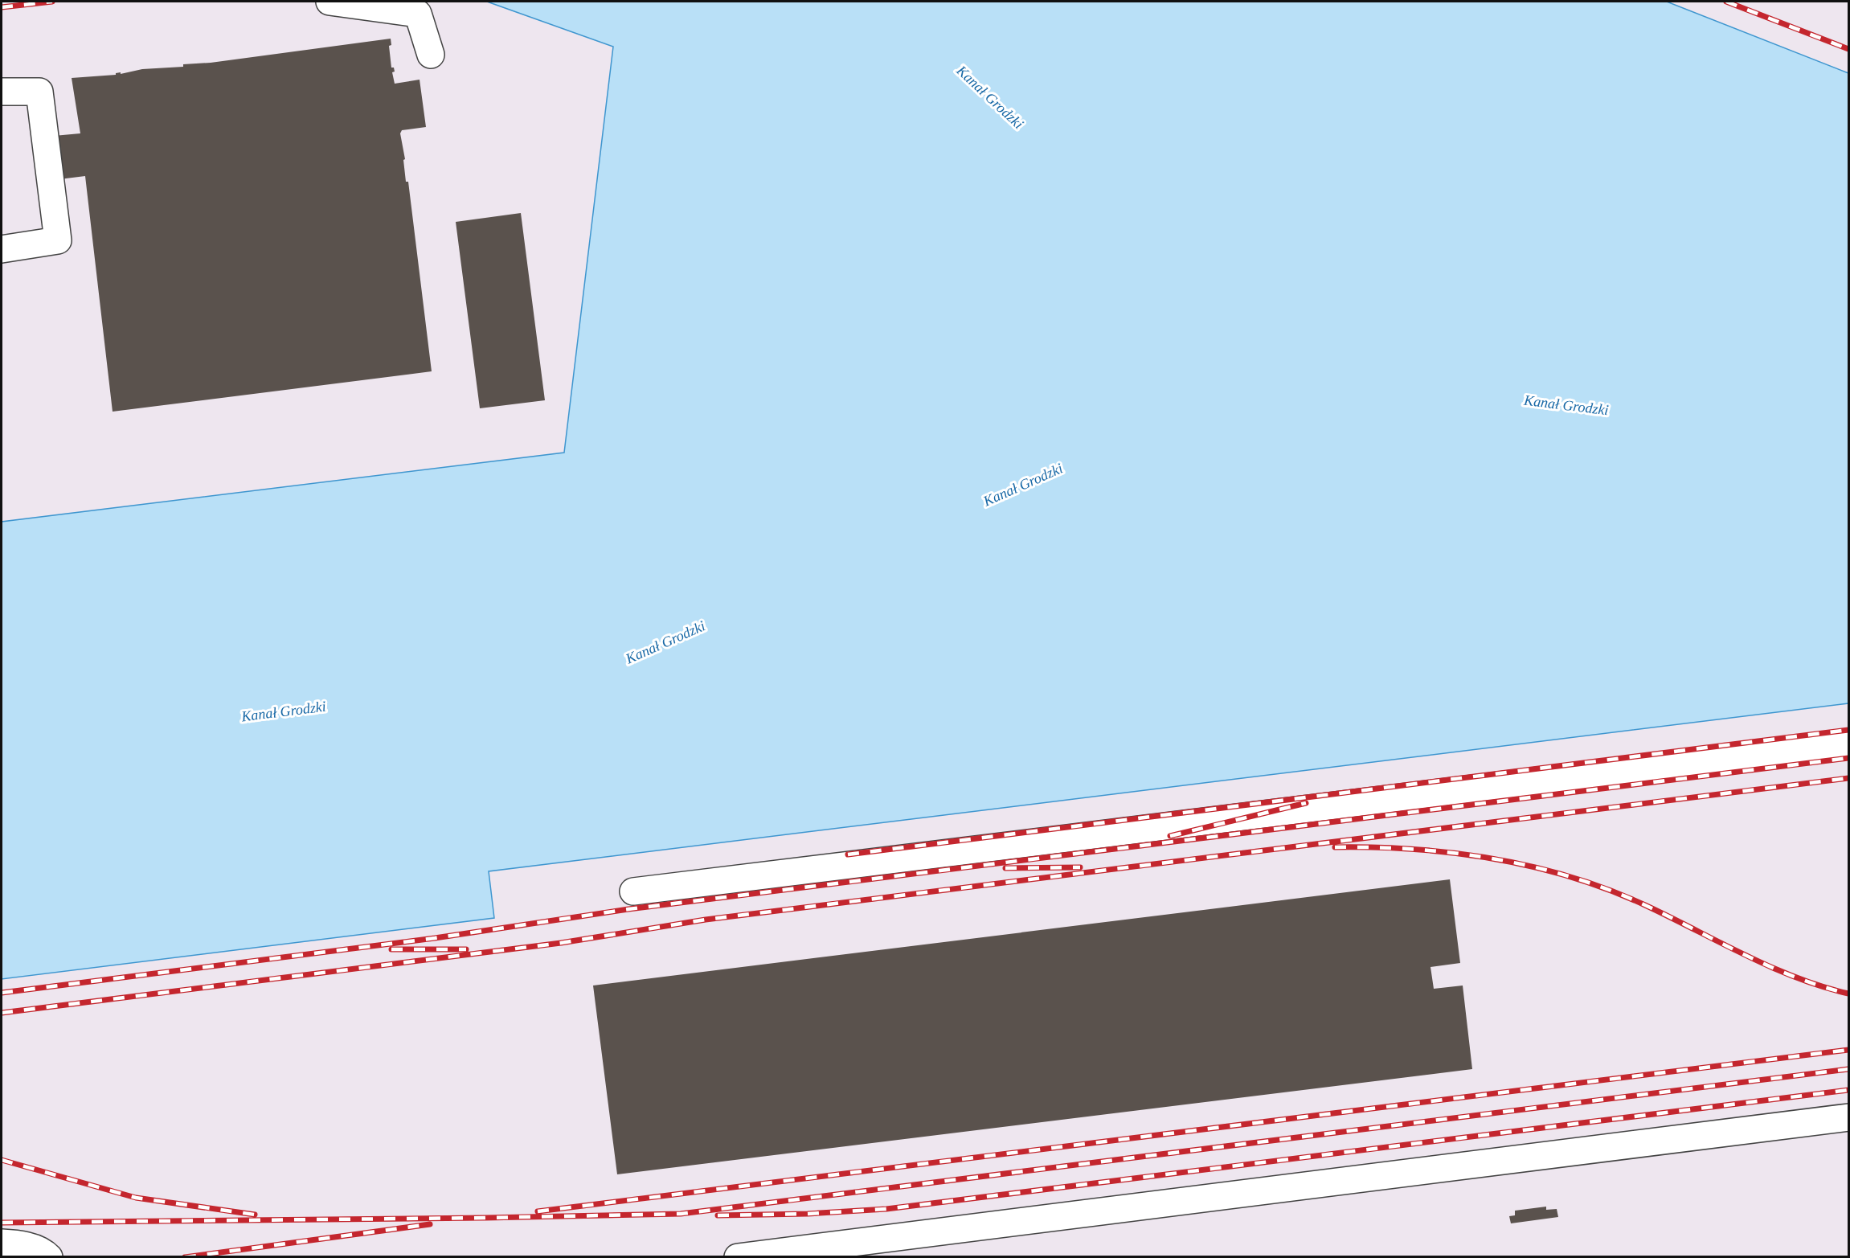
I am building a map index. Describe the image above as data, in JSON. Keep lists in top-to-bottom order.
{
  "water": ["Kanał Grodzki"]
}
